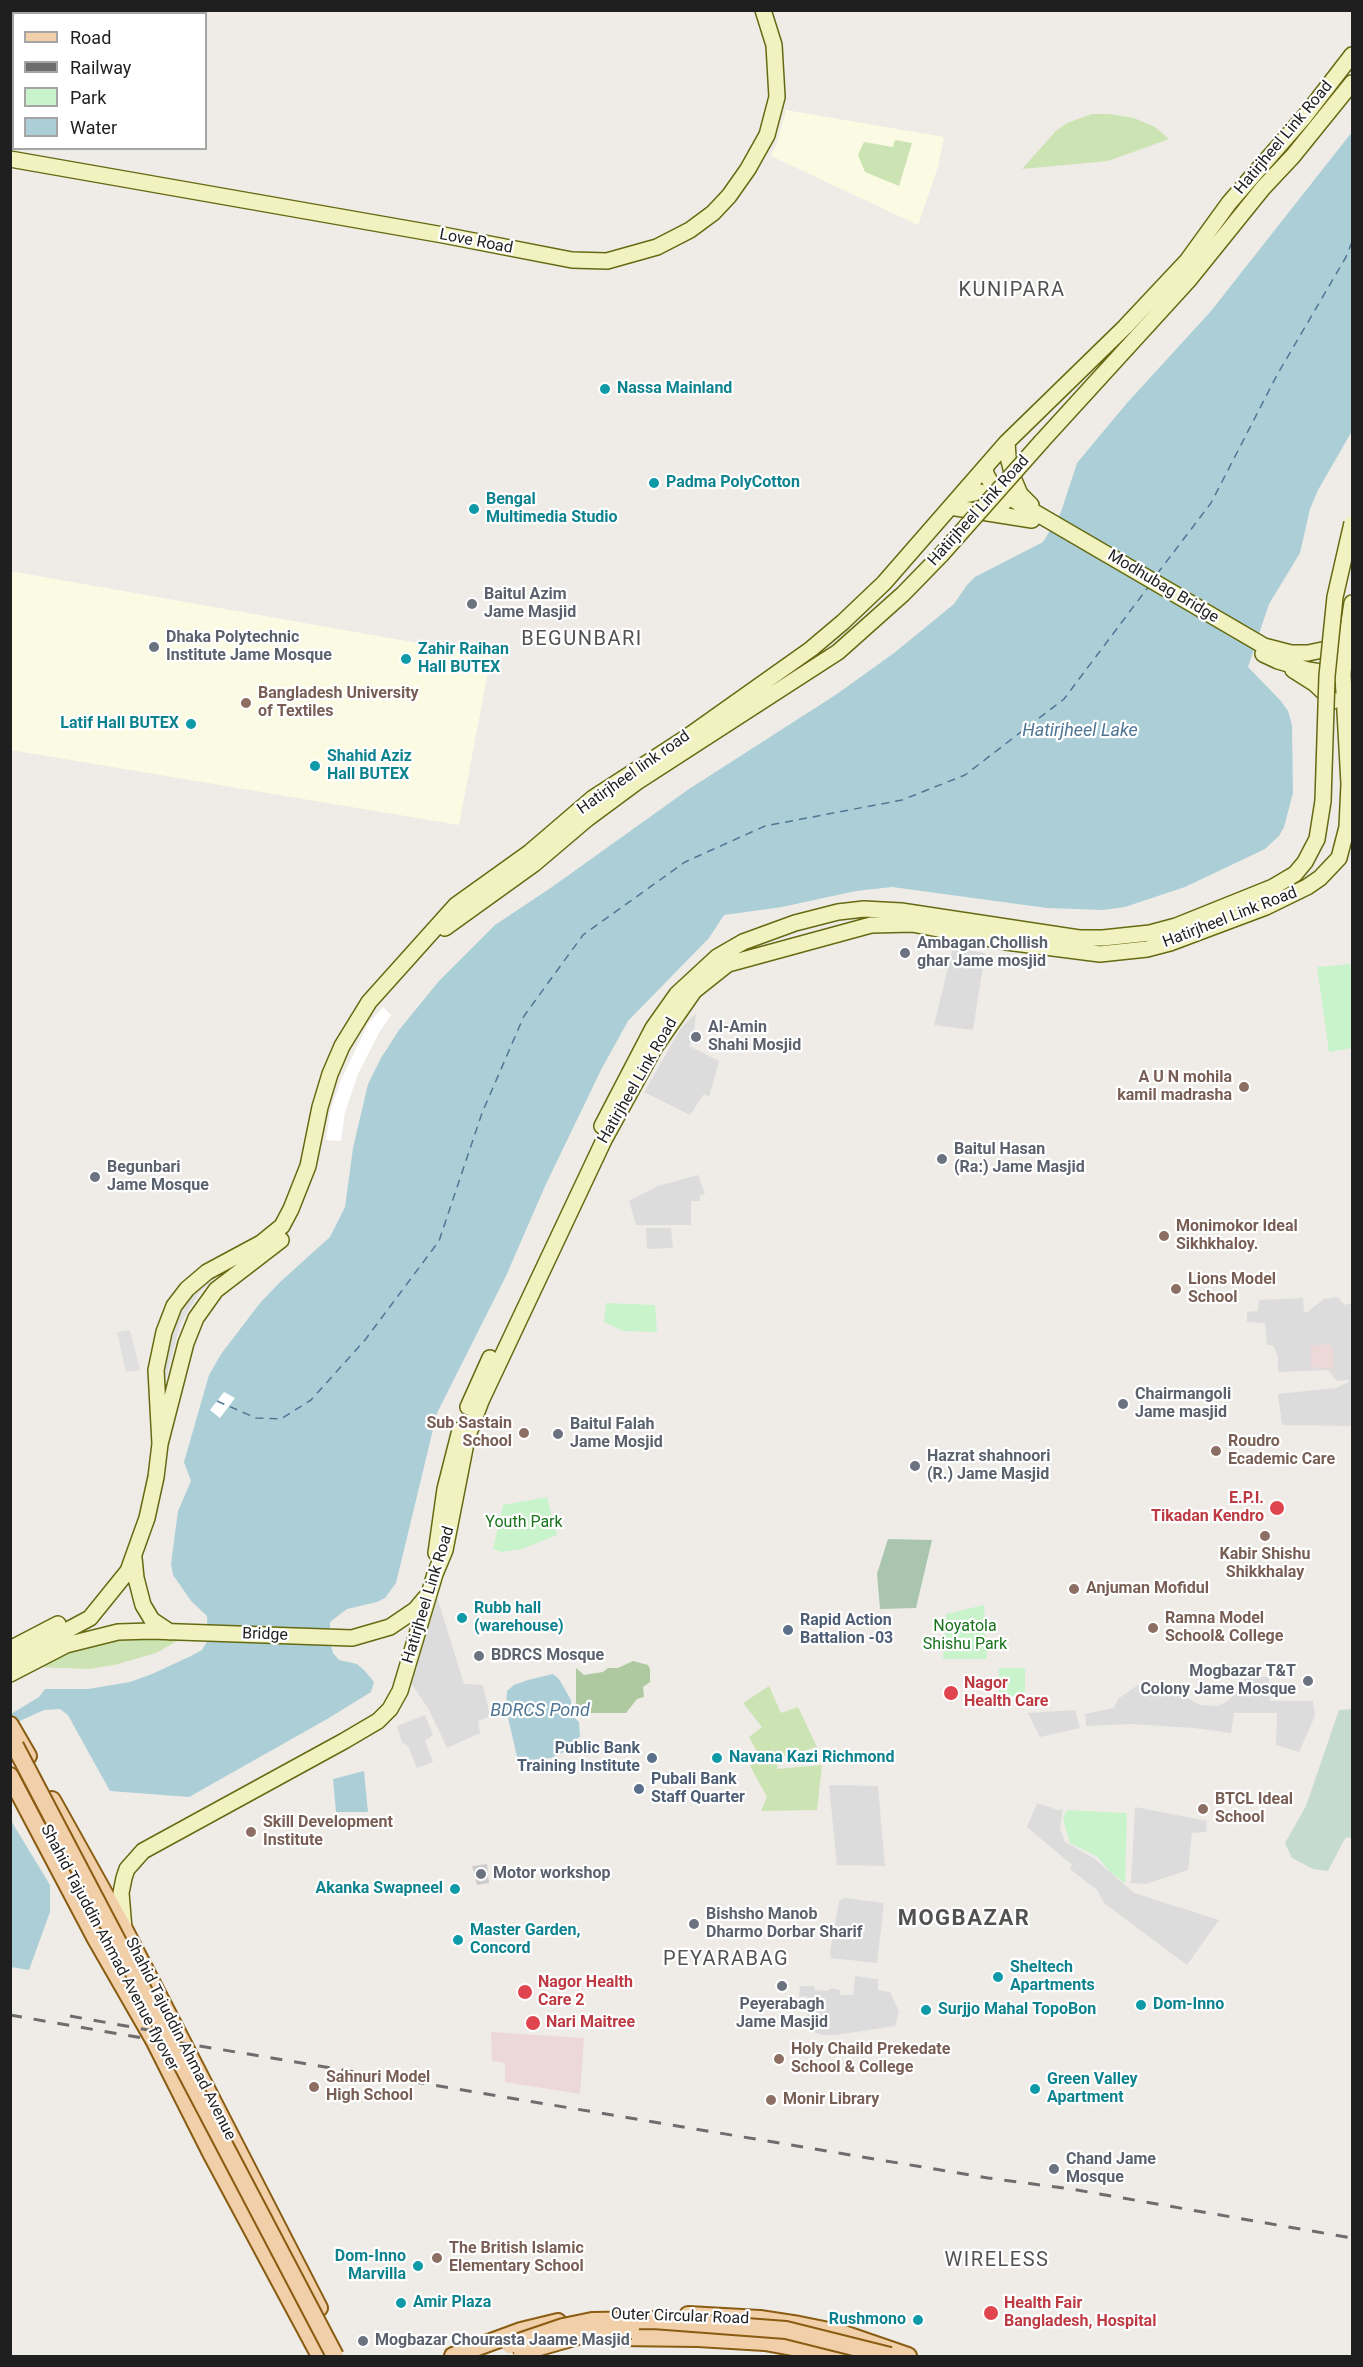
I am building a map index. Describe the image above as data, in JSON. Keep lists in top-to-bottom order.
{
  "streets": {
    "main road": [
      "Hatirjheel Link Road",
      "Love Road",
      "Modhubag Bridge",
      "Hatirjheel link road",
      "Bridge",
      "Shahid Tajuddin Ahmad Avenue flyover",
      "Shahid Tajuddin Ahmad Avenue",
      "Outer Circular Road"
    ]
  },
  "crossings": [
    ["Hatirjheel Link Road", "Modhubag Bridge"],
    ["Hatirjheel Link Road", "Hatirjheel link road"],
    ["Hatirjheel Link Road", "Bridge"],
    ["Hatirjheel Link Road", "Shahid Tajuddin Ahmad Avenue"],
    ["Hatirjheel link road", "Bridge"],
    ["Shahid Tajuddin Ahmad Avenue flyover", "Shahid Tajuddin Ahmad Avenue"]
  ],
  "districts": [
    "KUNIPARA",
    "BEGUNBARI",
    "MOGBAZAR",
    "PEYARABAG",
    "WIRELESS"
  ],
  "water": ["Hatirjheel Lake", "BDRCS Pond"],
  "parks": ["Youth Park", "Noyatola Shishu Park"],
  "places": [
    "Nassa Mainland",
    "Padma PolyCotton",
    "Bengal Multimedia Studio",
    "Baitul Azim Jame Masjid",
    "Dhaka Polytechnic Institute Jame Mosque",
    "Zahir Raihan Hall BUTEX",
    "Bangladesh University of Textiles",
    "Latif Hall BUTEX",
    "Shahid Aziz Hall BUTEX",
    "Ambagan Chollish ghar Jame mosjid",
    "Al-Amin Shahi Mosjid",
    "A U N mohila kamil madrasha",
    "Baitul Hasan (Ra:) Jame Masjid",
    "Begunbari Jame Mosque",
    "Monimokor Ideal Sikhkhaloy.",
    "Lions Model School",
    "Chairmangoli Jame masjid",
    "Sub Sastain School",
    "Baitul Falah Jame Mosjid",
    "Roudro Ecademic Care",
    "Hazrat shahnoori (R.) Jame Masjid",
    "E.P.I. Tikadan Kendro",
    "Kabir Shishu Shikkhalay",
    "Anjuman Mofidul",
    "Rubb hall (warehouse)",
    "Ramna Model School& College",
    "Rapid Action Battalion -03",
    "BDRCS Mosque",
    "Mogbazar T&T Colony Jame Mosque",
    "Nagor Health Care",
    "Public Bank Training Institute",
    "Navana Kazi Richmond",
    "Pubali Bank Staff Quarter",
    "BTCL Ideal School",
    "Skill Development Institute",
    "Motor workshop",
    "Akanka Swapneel",
    "Bishsho Manob Dharmo Dorbar Sharif",
    "Master Garden, Concord",
    "Sheltech Apartments",
    "Peyerabagh Jame Masjid",
    "Nagor Health Care 2",
    "Dom-Inno",
    "Surjjo Mahal TopoBon",
    "Nari Maitree",
    "Holy Chaild Prekedate School & College",
    "Sahnuri Model High School",
    "Green Valley Apartment",
    "Monir Library",
    "Chand Jame Mosque",
    "The British Islamic Elementary School",
    "Dom-Inno Marvilla",
    "Amir Plaza",
    "Health Fair Bangladesh, Hospital",
    "Rushmono",
    "Mogbazar Chourasta Jaame Masjid"
  ],
  "legend": [
    "Road",
    "Railway",
    "Park",
    "Water"
  ]
}
